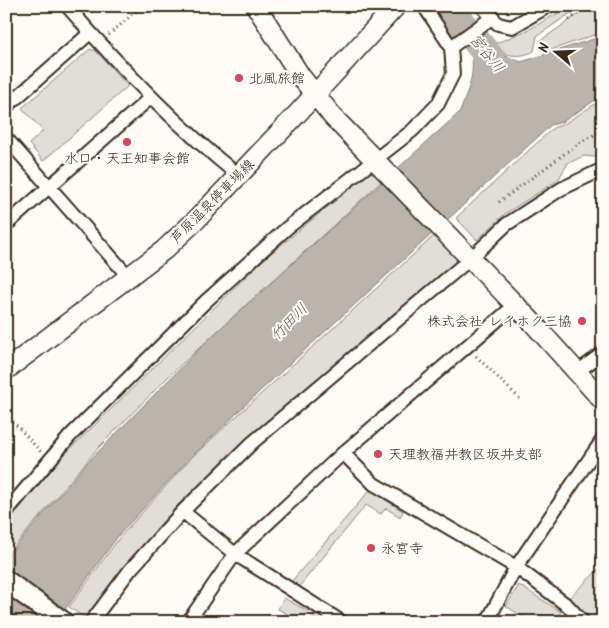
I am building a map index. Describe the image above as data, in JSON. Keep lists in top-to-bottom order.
{
  "streets": {
    "main road": ["芦原温泉停車場線"]
  },
  "water": ["宮谷川", "竹田川"],
  "places": [
    "北風旅館",
    "水口・天王知事会館",
    "株式会社 レイホク三協",
    "天理教福井教区坂井支部",
    "永宮寺"
  ],
  "north": "left"
}
